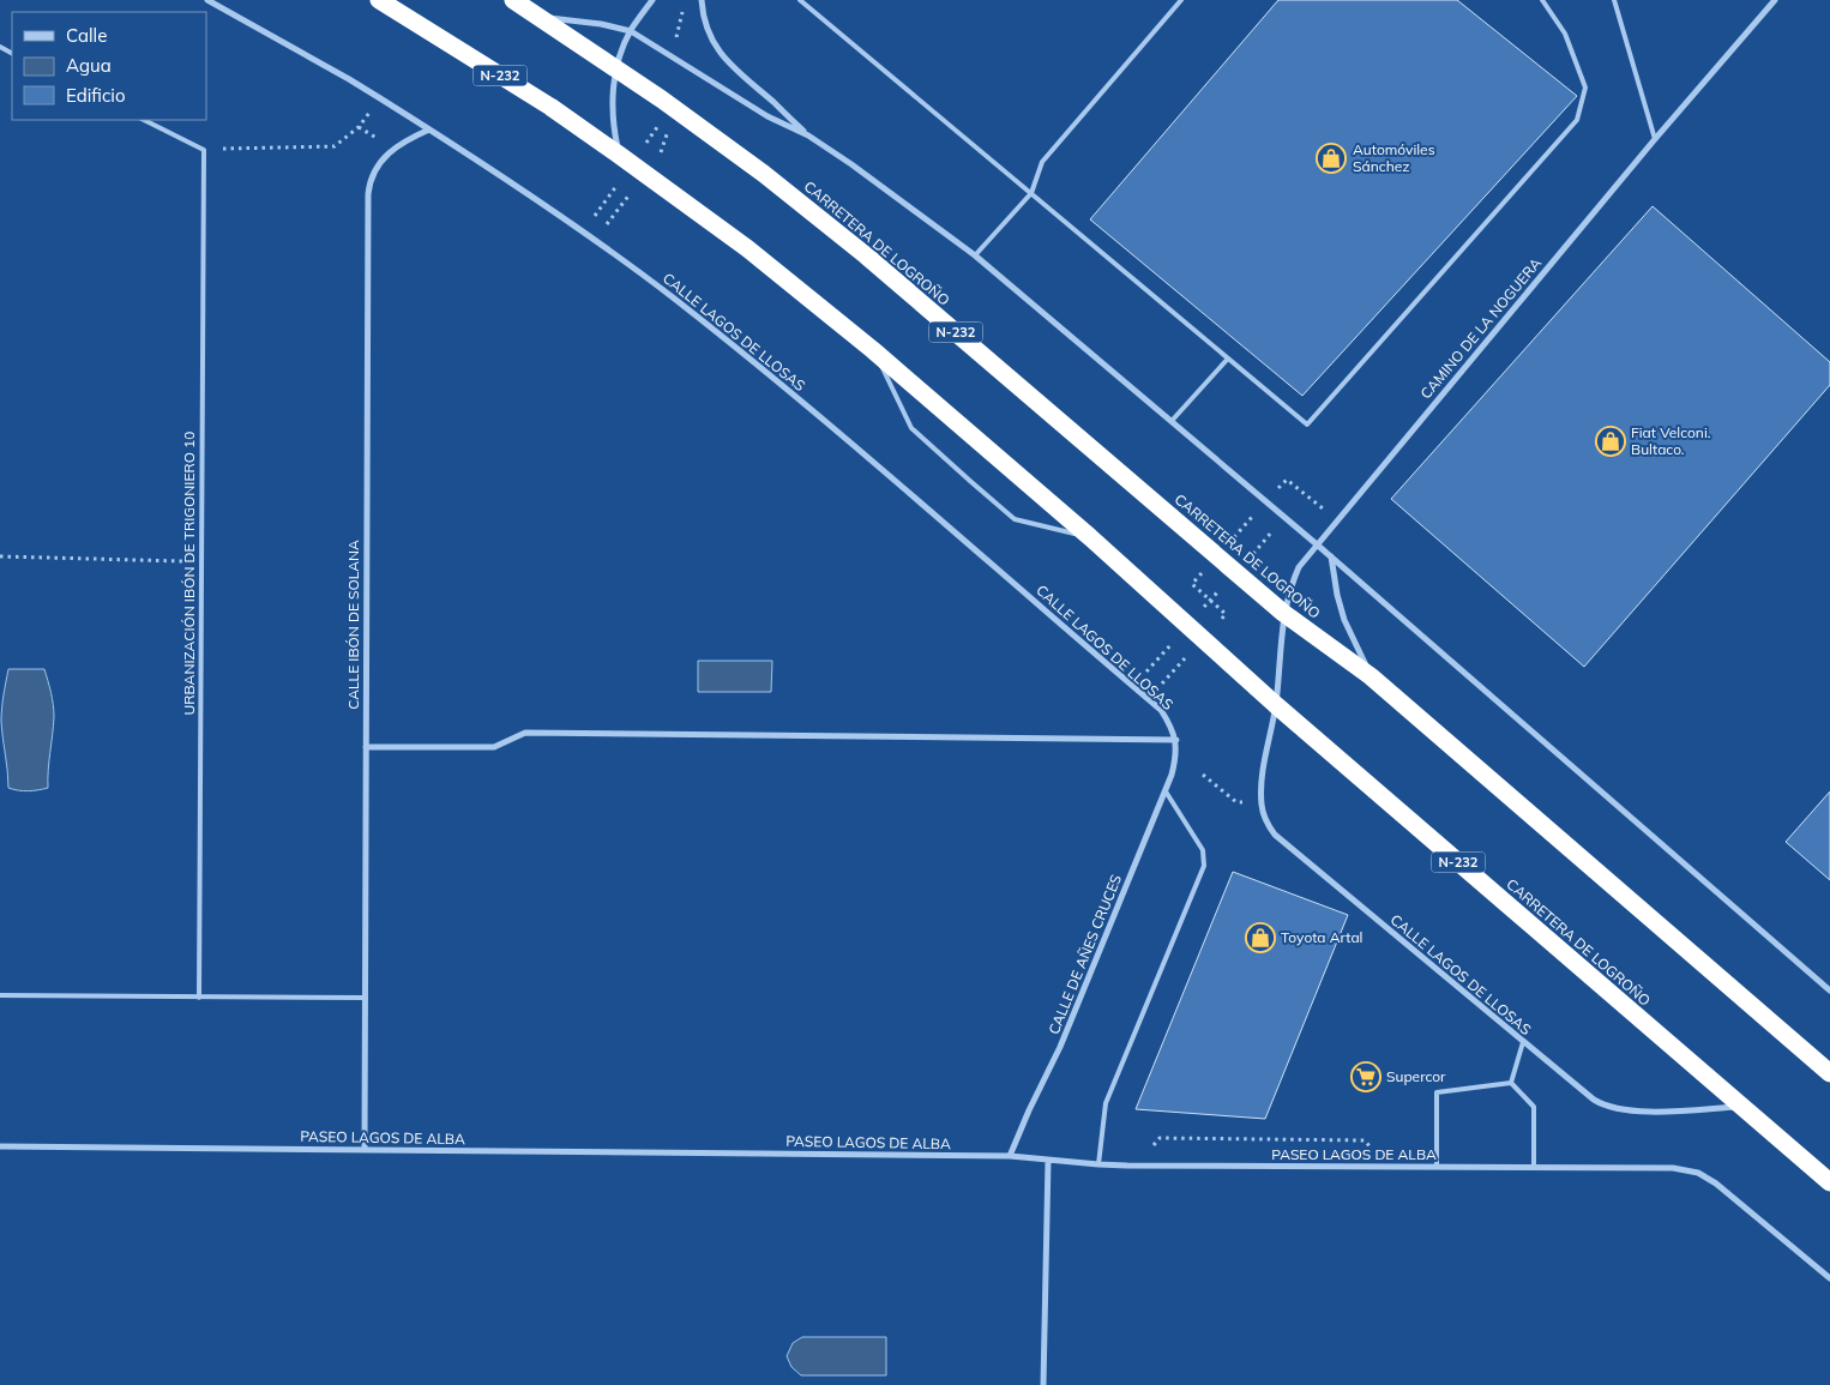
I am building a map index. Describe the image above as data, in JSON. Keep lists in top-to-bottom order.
{
  "streets": {
    "highway": ["N-232", "CARRETERA DE LOGROÑO"],
    "street": [
      "CAMINO DE LA NOGUERA",
      "CALLE LAGOS DE LLOSAS",
      "CALLE IBÓN DE SOLANA",
      "CALLE DE AÑES CRUCES",
      "PASEO LAGOS DE ALBA"
    ],
    "lane": ["URBANIZACIÓN IBÓN DE TRIGONIERO 10"]
  },
  "crossings": [
    ["CARRETERA DE LOGROÑO", "CAMINO DE LA NOGUERA"],
    ["CARRETERA DE LOGROÑO", "CALLE LAGOS DE LLOSAS"],
    ["CAMINO DE LA NOGUERA", "CALLE LAGOS DE LLOSAS"],
    ["CALLE LAGOS DE LLOSAS", "CALLE IBÓN DE SOLANA"],
    ["CALLE LAGOS DE LLOSAS", "CALLE DE AÑES CRUCES"],
    ["CALLE IBÓN DE SOLANA", "PASEO LAGOS DE ALBA"],
    ["CALLE DE AÑES CRUCES", "PASEO LAGOS DE ALBA"]
  ],
  "places": {
    "shop": ["Automóviles Sánchez", "Fiat Velconi. Bultaco.", "Toyota Artal"],
    "supermarket": ["Supercor"]
  },
  "legend": ["Calle", "Agua", "Edificio"]
}
